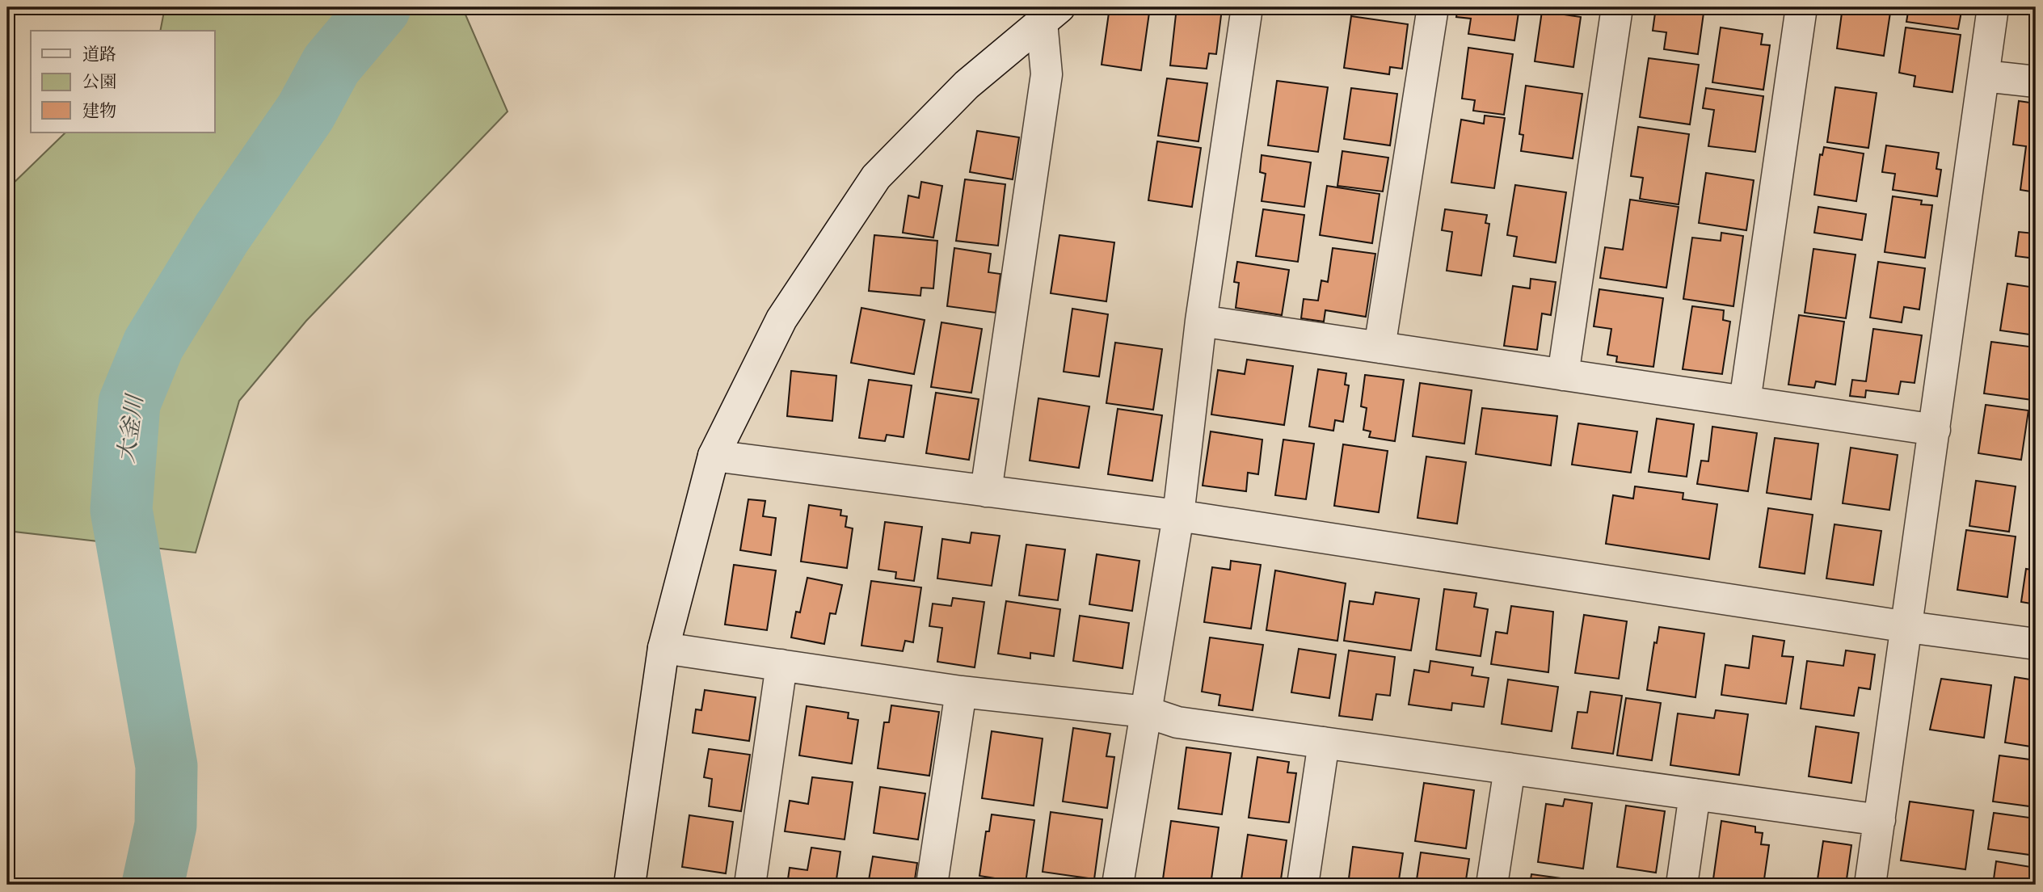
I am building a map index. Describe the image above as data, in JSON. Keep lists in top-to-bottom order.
{
  "water": ["大釜川"],
  "legend": ["道路", "公園", "建物"]
}
